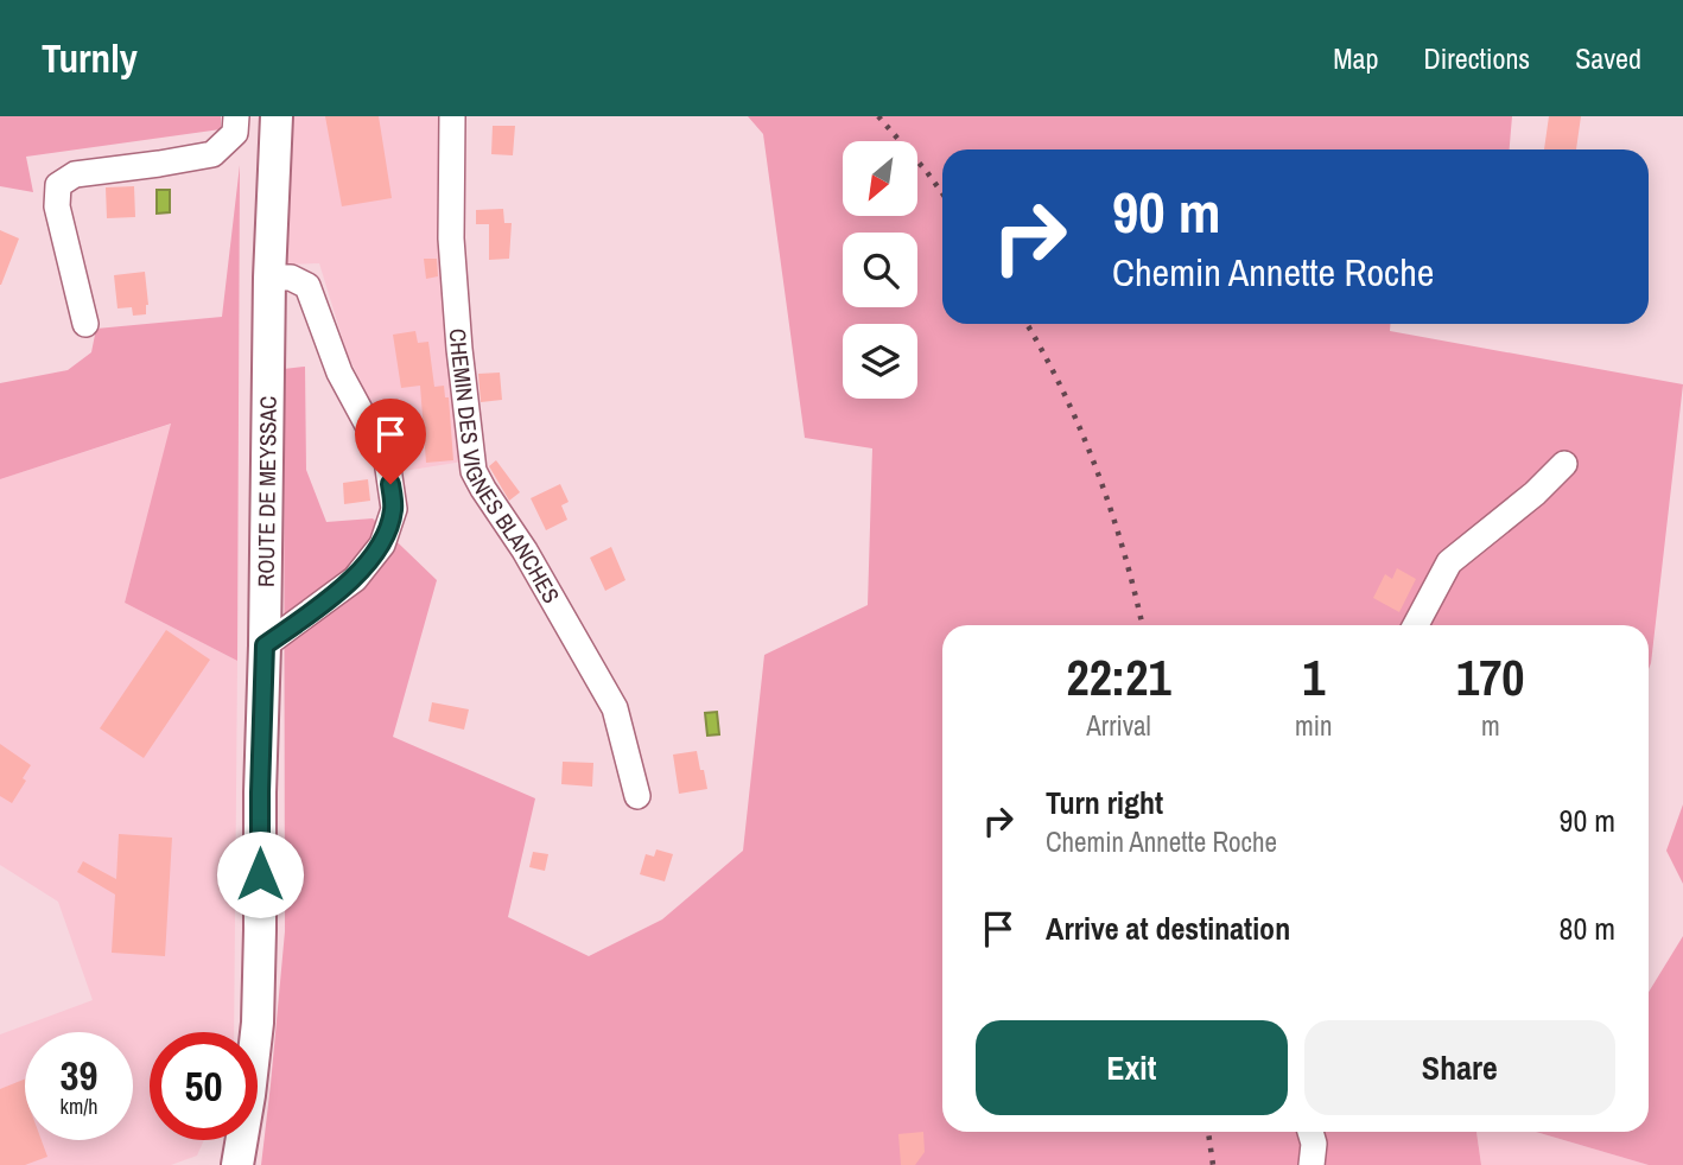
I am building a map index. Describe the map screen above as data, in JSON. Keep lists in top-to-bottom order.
{
  "streets": {
    "main road": ["ROUTE DE MEYSSAC"],
    "street": ["CHEMIN DES VIGNES BLANCHES"]
  },
  "north": "bottom left",
  "page": {
    "header": "Turnly",
    "nav": ["Map", "Directions", "Saved"],
    "turn": ["90 m", "Chemin Annette Roche"],
    "eta": [
      "22:21",
      "Arrival",
      "1",
      "min",
      "170",
      "m"
    ],
    "list": [
      {
        "name": "Turn right",
        "note": "Chemin Annette Roche",
        "value": "90 m"
      },
      {
        "name": "Arrive at destination",
        "value": "80 m"
      }
    ],
    "buttons": ["Exit", "Share"],
    "speed": "39 km/h",
    "limit": "50"
  }
}
